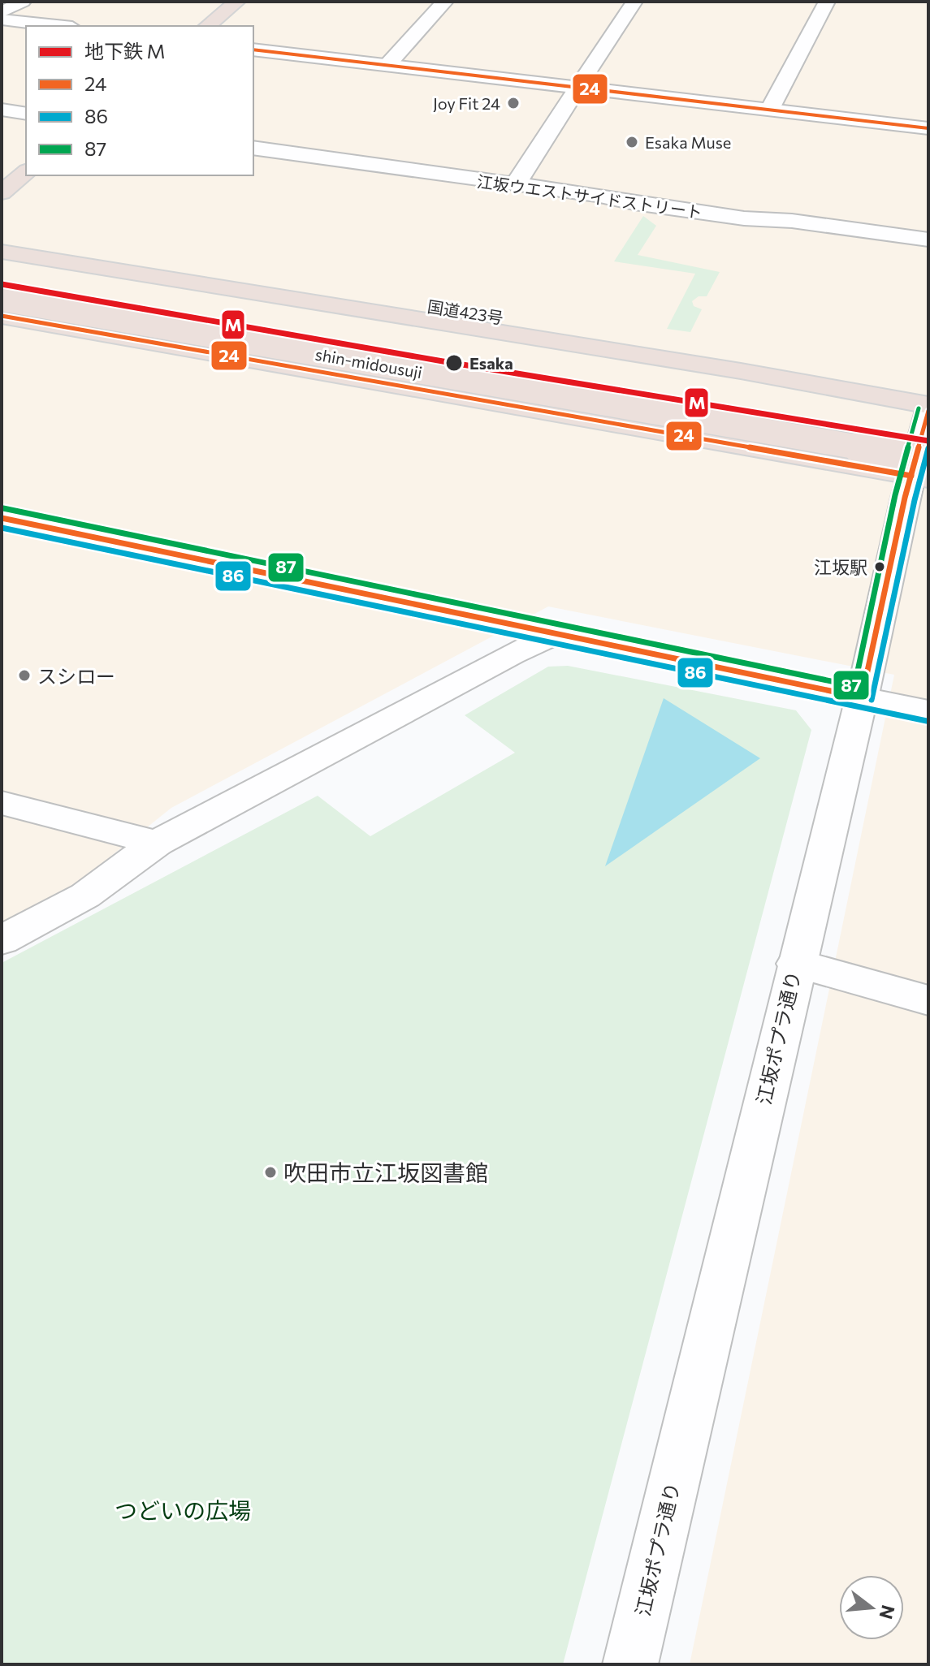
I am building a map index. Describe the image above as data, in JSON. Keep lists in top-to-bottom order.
{
  "streets": {
    "highway": ["国道423号", "shin-midousuji"],
    "street": ["江坂ウエストサイドストリート", "江坂ポプラ通り"]
  },
  "crossings": [
    ["shin-midousuji", "江坂ポプラ通り"]
  ],
  "parks": ["つどいの広場"],
  "places": [
    "Joy Fit 24",
    "Esaka Muse",
    "Esaka",
    "江坂駅",
    "スシロー",
    "吹田市立江坂図書館"
  ],
  "lines": [
    "transit line 24",
    "metro line M",
    "transit line 87",
    "transit line 86"
  ],
  "legend": [
    "地下鉄 M",
    "24",
    "86",
    "87"
  ],
  "north": "right"
}
